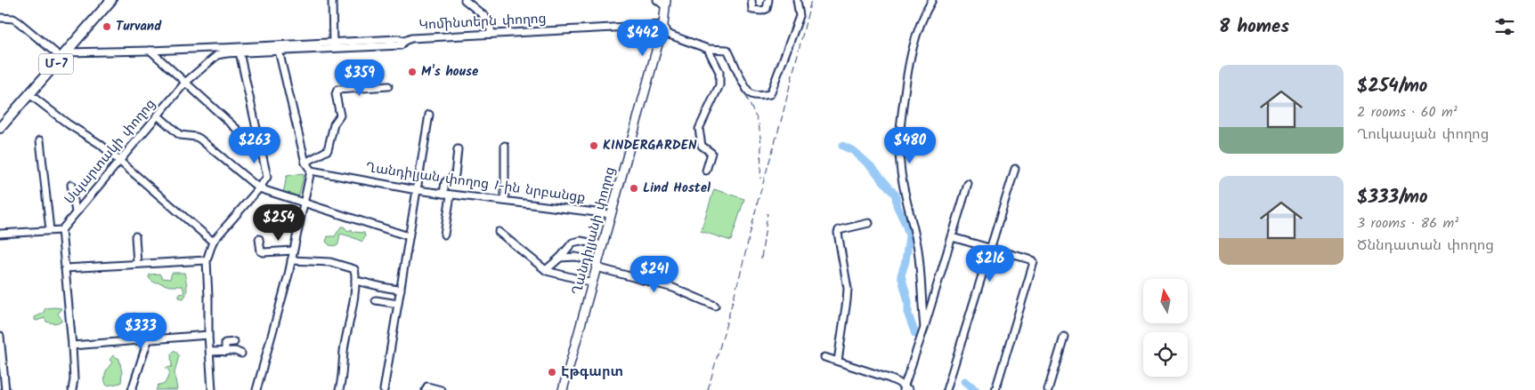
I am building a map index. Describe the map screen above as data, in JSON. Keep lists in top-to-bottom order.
{
  "streets": {
    "highway": ["Մ-7"],
    "main road": ["Ղանդիլյանի փողոց"],
    "street": ["Կոմինտերն փողոց", "Սպարտակի փողոց", "Ղանդիլյան փողոց 1-ին նրբանցք"]
  },
  "crossings": [
    ["Կոմինտերն փողոց", "Ղանդիլյանի փողոց"],
    ["Ղանդիլյան փողոց 1-ին նրբանցք", "Ղանդիլյանի փողոց"]
  ],
  "places": [
    "Turvand",
    "M's house",
    "KINDERGARDEN",
    "Lind Hostel",
    "Էթգարտ"
  ],
  "north": "top",
  "page": {
    "heading": "8 homes",
    "price": [
      "$442",
      "$359",
      "$263",
      "$480",
      "$254",
      "$216",
      "$241",
      "$333"
    ],
    "list": [
      {
        "name": "$254/mo",
        "note": "2 rooms · 60 m² · Ղուկասյան փողոց"
      },
      {
        "name": "$333/mo",
        "note": "3 rooms · 86 m² · Ծննդատան փողոց"
      }
    ]
  }
}
